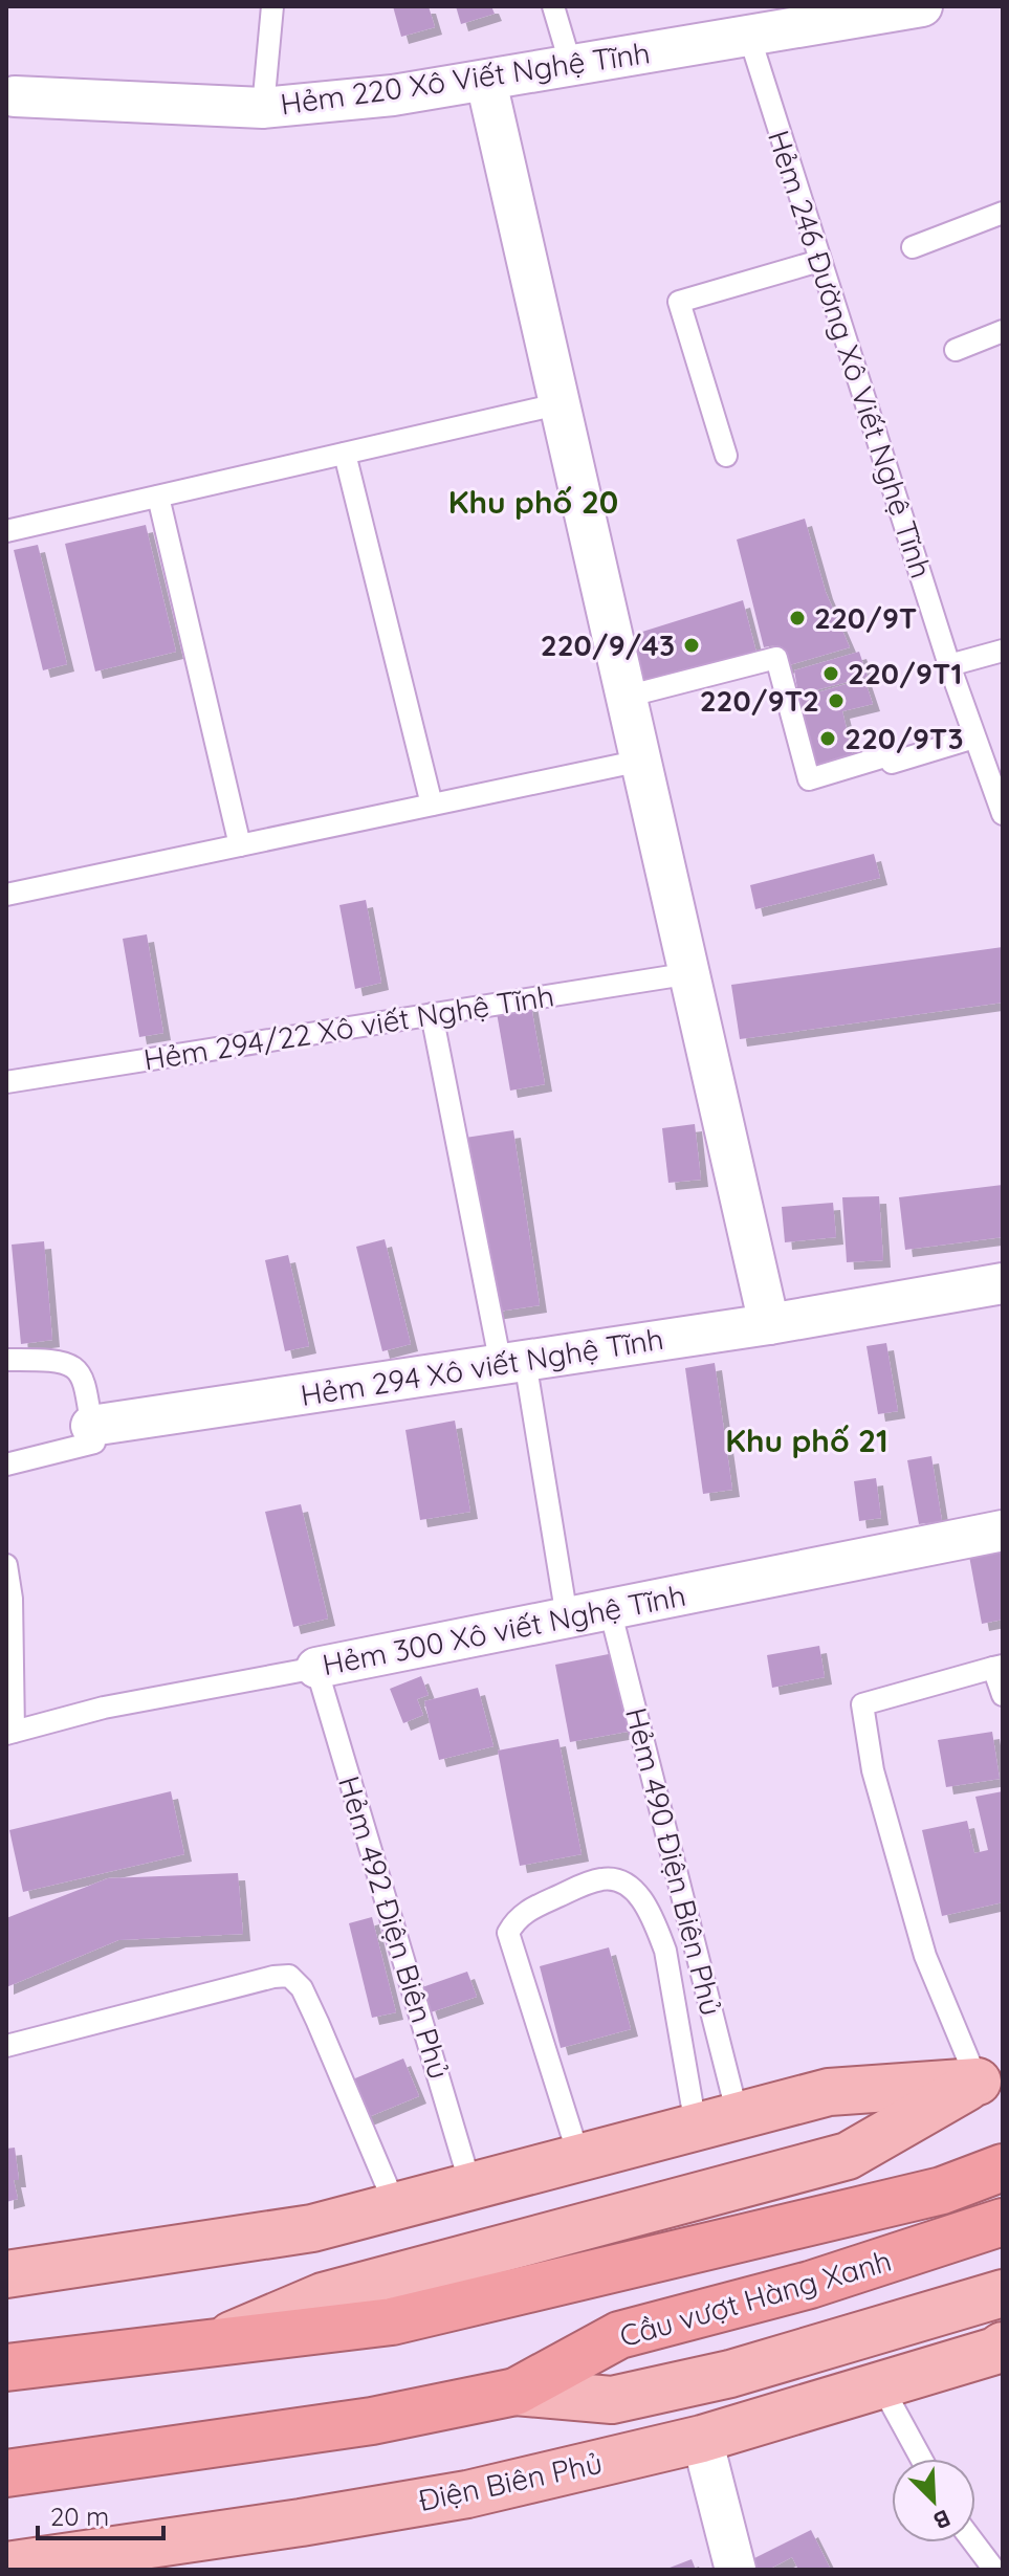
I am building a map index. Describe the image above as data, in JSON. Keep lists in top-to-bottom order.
{
  "streets": {
    "highway": ["Cầu vượt Hàng Xanh"],
    "main road": ["Điện Biên Phủ"],
    "street": ["Hẻm 220 Xô Viết Nghệ Tĩnh", "Hẻm 294 Xô viết Nghệ Tĩnh", "Hẻm 300 Xô viết Nghệ Tĩnh"],
    "lane": [
      "Hẻm 246 Đường Xô Viết Nghệ Tĩnh",
      "Hẻm 294/22 Xô viết Nghệ Tĩnh",
      "Hẻm 490 Điện Biên Phủ",
      "Hẻm 492 Điện Biên Phủ"
    ]
  },
  "crossings": [
    ["Hẻm 220 Xô Viết Nghệ Tĩnh", "Hẻm 246 Đường Xô Viết Nghệ Tĩnh"],
    ["Hẻm 300 Xô viết Nghệ Tĩnh", "Hẻm 490 Điện Biên Phủ"],
    ["Hẻm 300 Xô viết Nghệ Tĩnh", "Hẻm 492 Điện Biên Phủ"]
  ],
  "districts": ["Khu phố 20", "Khu phố 21"],
  "places": [
    "220/9T",
    "220/9/43",
    "220/9T1",
    "220/9T2",
    "220/9T3"
  ],
  "scale_bar": "20 m",
  "north": "bottom right"
}
